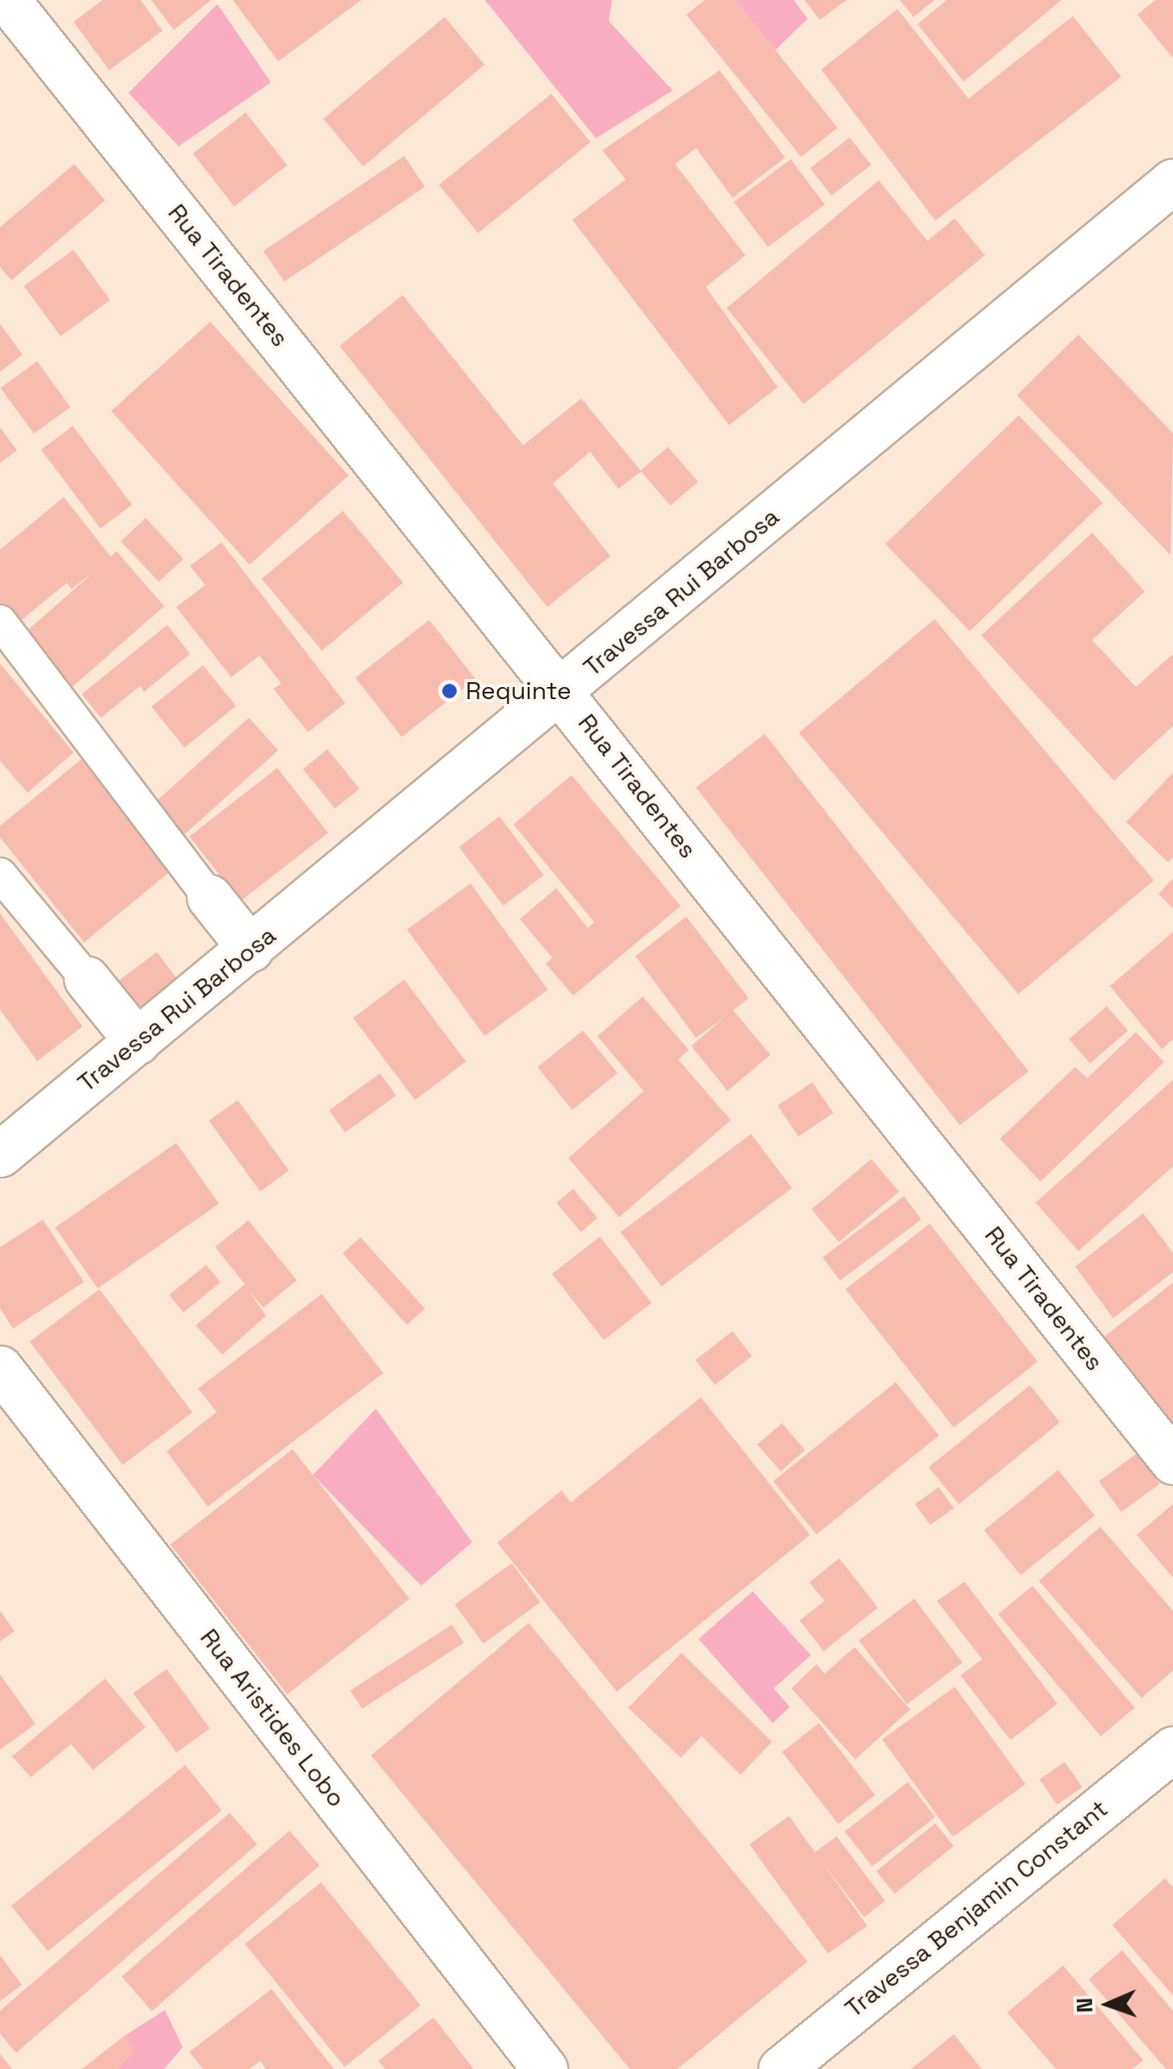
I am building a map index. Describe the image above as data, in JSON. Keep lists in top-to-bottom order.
{
  "streets": {
    "street": [
      "Rua Tiradentes",
      "Travessa Rui Barbosa",
      "Rua Aristides Lobo",
      "Travessa Benjamin Constant"
    ]
  },
  "crossings": [
    ["Rua Tiradentes", "Travessa Rui Barbosa"]
  ],
  "places": ["Requinte"],
  "north": "left"
}
